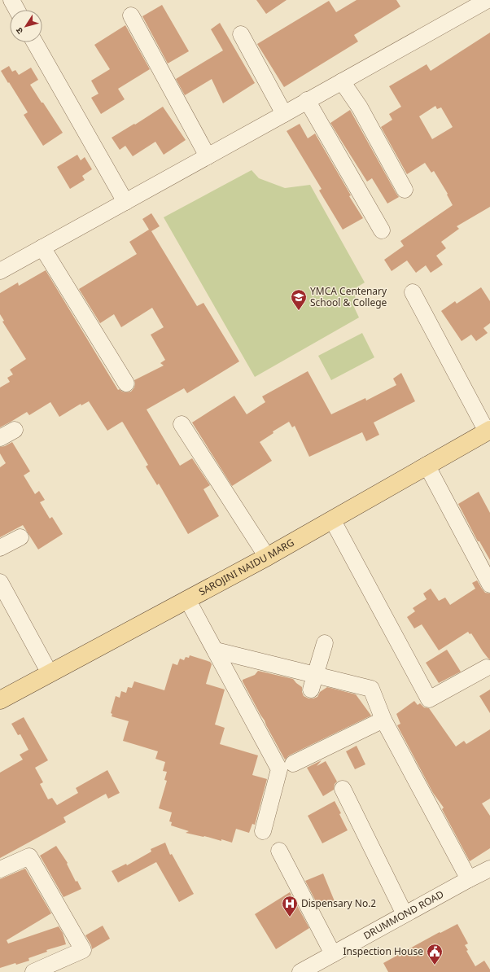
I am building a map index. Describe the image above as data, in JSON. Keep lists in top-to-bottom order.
{
  "streets": {
    "main road": ["SAROJINI NAIDU MARG"],
    "street": ["DRUMMOND ROAD"]
  },
  "places": {
    "school or university": ["YMCA Centenary School & College"],
    "hospital": ["Dispensary No.2"],
    "public building": ["Inspection House"]
  },
  "north": "bottom left"
}
